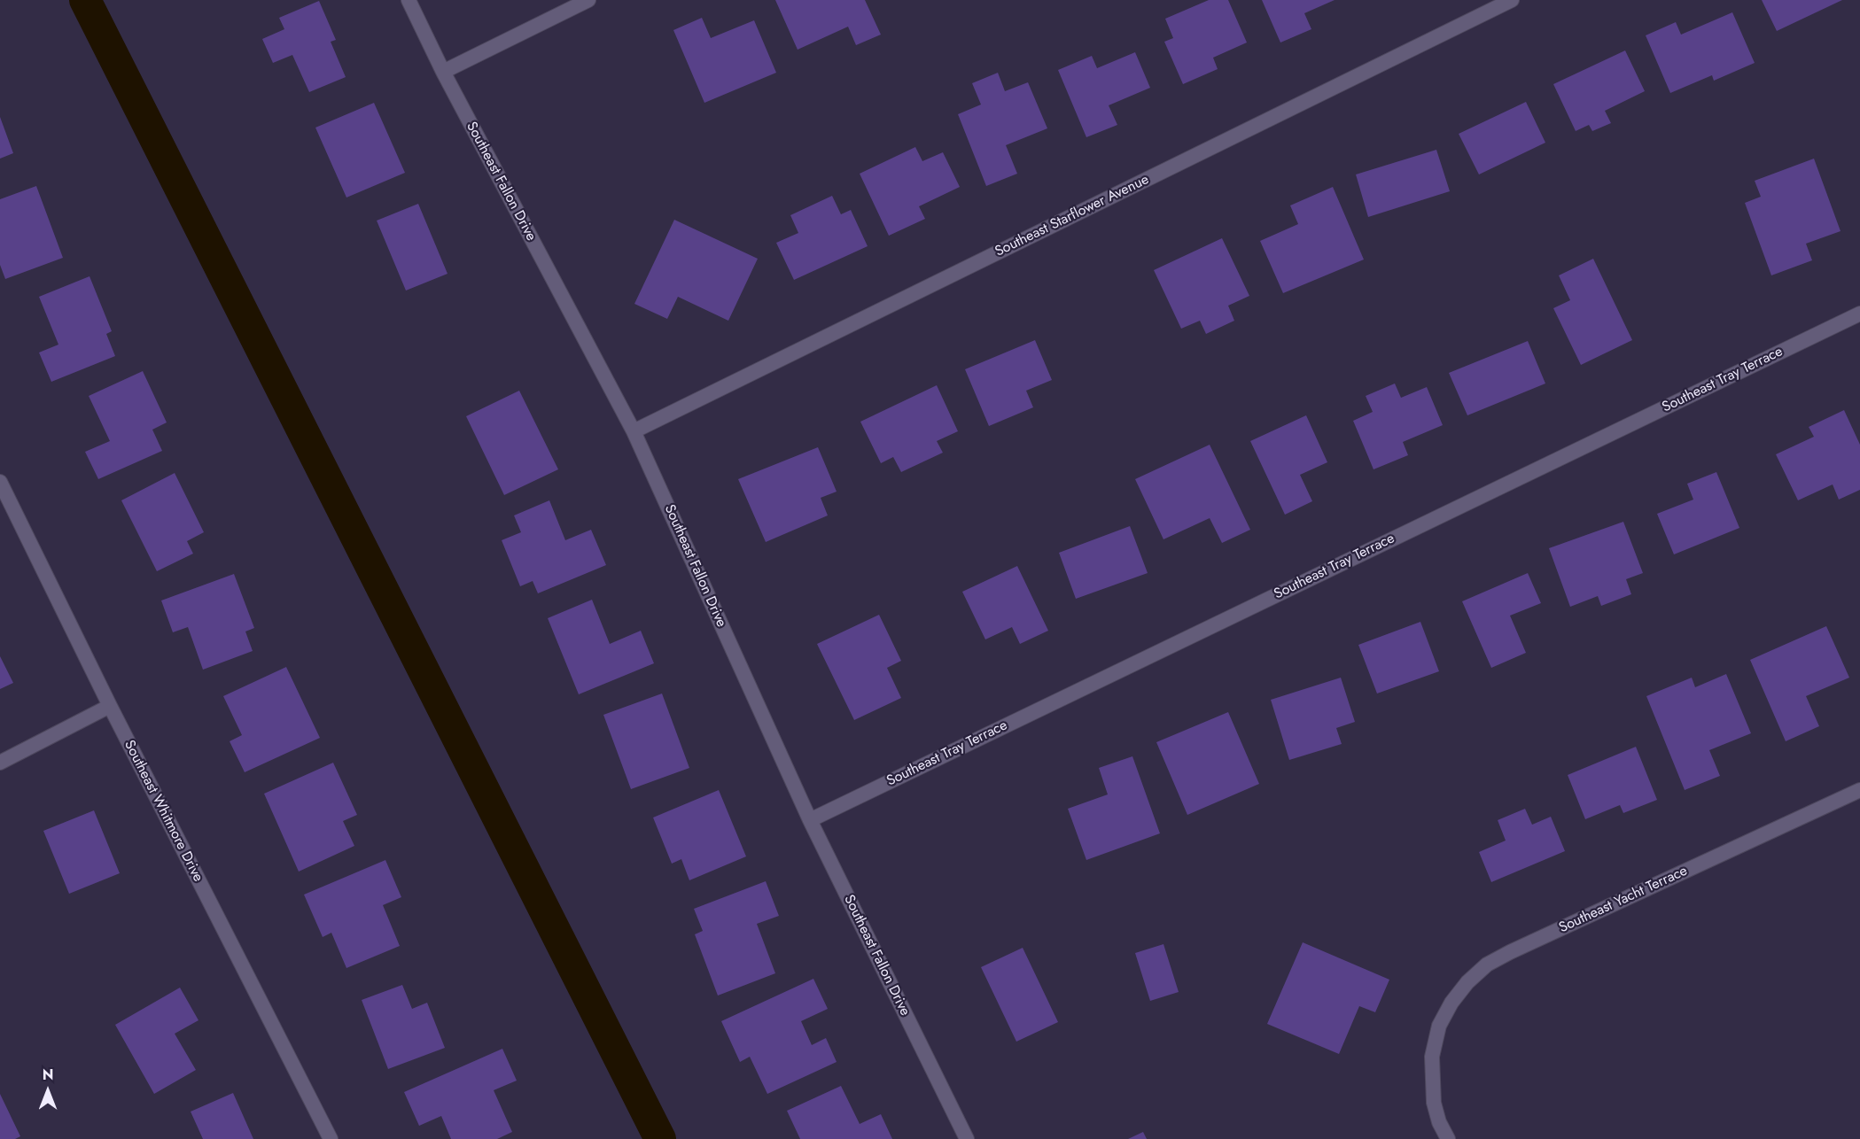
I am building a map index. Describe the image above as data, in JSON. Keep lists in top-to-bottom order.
{
  "streets": {
    "street": [
      "Southeast Fallon Drive",
      "Southeast Starflower Avenue",
      "Southeast Tray Terrace",
      "Southeast Whitmore Drive",
      "Southeast Yacht Terrace"
    ]
  },
  "crossings": [
    ["Southeast Fallon Drive", "Southeast Starflower Avenue"],
    ["Southeast Fallon Drive", "Southeast Tray Terrace"]
  ],
  "north": "top"
}
